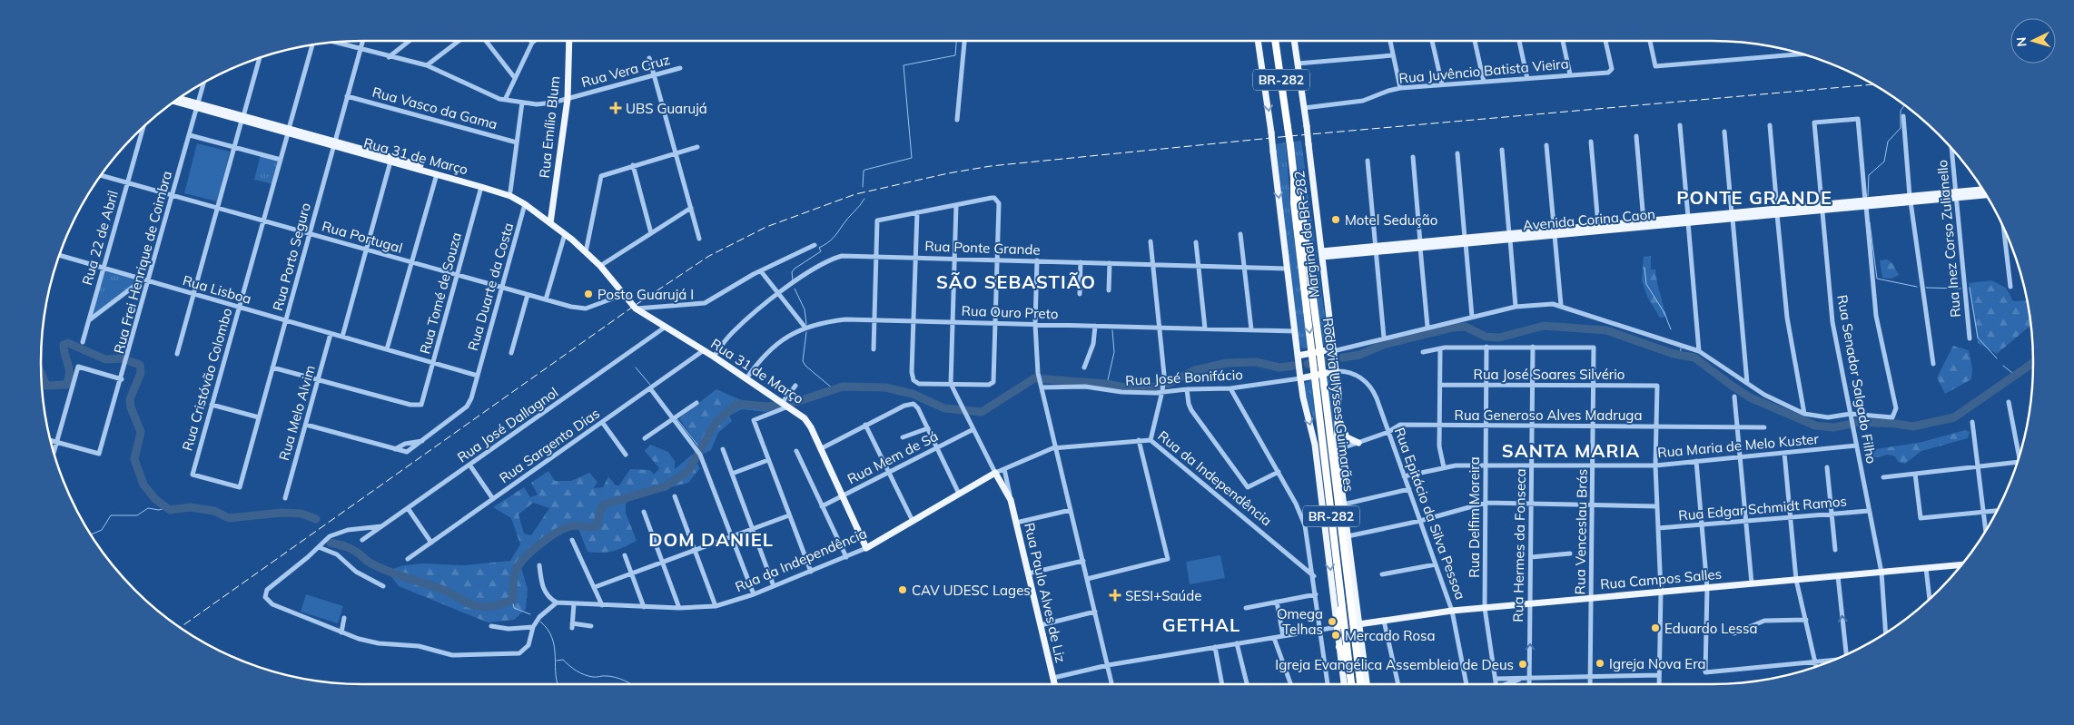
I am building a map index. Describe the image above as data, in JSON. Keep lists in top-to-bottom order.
{
  "streets": {
    "highway": ["BR-282", "Rodovia Ulysses Guimarães"],
    "main road": [
      "Rua Emílio Blum",
      "Rua 31 de Março",
      "Avenida Corina Caon",
      "Marginal da BR-282",
      "Rua da Independência",
      "Rua Campos Salles",
      "Rua Paulo Alves de Liz"
    ],
    "street": [
      "Rua Vera Cruz",
      "Rua Juvêncio Batista Vieira",
      "Rua Vasco da Gama",
      "Rua Portugal",
      "Rua 22 de Abril",
      "Rua Inez Corso Zulianello",
      "Rua Ponte Grande",
      "Rua Porto Seguro",
      "Rua Frei Henrique de Coimbra",
      "Rua Duarte da Costa",
      "Rua Lisboa",
      "Rua Tomé de Souza",
      "Rua Ouro Preto",
      "Rua José Soares Silvério",
      "Rua José Bonifácio",
      "Rua Cristóvão Colombo",
      "Rua Senador Salgado Filho",
      "Rua Melo Alvim",
      "Rua Generoso Alves Madruga",
      "Rua José Dallagnol",
      "Rua Sargento Dias",
      "Rua Maria de Melo Kuster",
      "Rua Mem de Sá",
      "Rua Edgar Schmidt Ramos",
      "Rua Epitácio da Silva Pessoa",
      "Rua Delfim Moreira",
      "Rua Venceslau Brás",
      "Rua Hermes da Fonseca"
    ]
  },
  "crossings": [
    ["Rua Vera Cruz", "Rua Emílio Blum"],
    ["Rua Vera Cruz", "Rua Porto Seguro"],
    ["Rua Juvêncio Batista Vieira", "Marginal da BR-282"],
    ["Rua Vasco da Gama", "Rua Porto Seguro"],
    ["Rua Emílio Blum", "Rua 31 de Março"],
    ["Rua 31 de Março", "Rua Portugal"],
    ["Rua 31 de Março", "Rua Ponte Grande"],
    ["Rua 31 de Março", "Rua Porto Seguro"],
    ["Rua 31 de Março", "Rua Frei Henrique de Coimbra"],
    ["Rua 31 de Março", "Rua Duarte da Costa"],
    ["Rua 31 de Março", "Rua Tomé de Souza"],
    ["Rua 31 de Março", "Rua Ouro Preto"],
    ["Rua 31 de Março", "Rua Cristóvão Colombo"],
    ["Rua 31 de Março", "Rua José Dallagnol"],
    ["Rua 31 de Março", "Rua Sargento Dias"],
    ["Rua 31 de Março", "Rua Mem de Sá"],
    ["Rua 31 de Março", "Rua da Independência"],
    ["Avenida Corina Caon", "Marginal da BR-282"],
    ["Avenida Corina Caon", "Rua Inez Corso Zulianello"],
    ["Avenida Corina Caon", "Rua Senador Salgado Filho"],
    ["Marginal da BR-282", "Rua Ponte Grande"],
    ["Marginal da BR-282", "Rua Ouro Preto"],
    ["Marginal da BR-282", "Rua José Bonifácio"],
    ["Marginal da BR-282", "Rua Generoso Alves Madruga"],
    ["Marginal da BR-282", "Rua Epitácio da Silva Pessoa"],
    ["Marginal da BR-282", "Rua Campos Salles"],
    ["Rua Portugal", "Rua 22 de Abril"],
    ["Rua Portugal", "Rua Porto Seguro"],
    ["Rua Portugal", "Rua Frei Henrique de Coimbra"],
    ["Rua Portugal", "Rua Duarte da Costa"],
    ["Rua Portugal", "Rua Tomé de Souza"],
    ["Rua Portugal", "Rua Cristóvão Colombo"],
    ["Rua 22 de Abril", "Rua Lisboa"],
    ["Rua Porto Seguro", "Rua Lisboa"],
    ["Rua Porto Seguro", "Rua Cristóvão Colombo"],
    ["Rua Frei Henrique de Coimbra", "Rua Lisboa"],
    ["Rua Duarte da Costa", "Rua Lisboa"],
    ["Rua Lisboa", "Rua Tomé de Souza"],
    ["Rua Lisboa", "Rua Cristóvão Colombo"],
    ["Rua Lisboa", "Rua Melo Alvim"],
    ["Rua Tomé de Souza", "Rua Melo Alvim"],
    ["Rua José Soares Silvério", "Rua Generoso Alves Madruga"],
    ["Rua José Soares Silvério", "Rua Delfim Moreira"],
    ["Rua José Soares Silvério", "Rua Venceslau Brás"],
    ["Rua José Soares Silvério", "Rua Hermes da Fonseca"],
    ["Rua Senador Salgado Filho", "Rua Maria de Melo Kuster"],
    ["Rua Senador Salgado Filho", "Rua Edgar Schmidt Ramos"],
    ["Rua Senador Salgado Filho", "Rua Campos Salles"],
    ["Rua Generoso Alves Madruga", "Rua Epitácio da Silva Pessoa"],
    ["Rua Generoso Alves Madruga", "Rua Delfim Moreira"],
    ["Rua Generoso Alves Madruga", "Rua Venceslau Brás"],
    ["Rua Generoso Alves Madruga", "Rua Hermes da Fonseca"],
    ["Rua Maria de Melo Kuster", "Rua Epitácio da Silva Pessoa"],
    ["Rua Maria de Melo Kuster", "Rua Delfim Moreira"],
    ["Rua Maria de Melo Kuster", "Rua Venceslau Brás"],
    ["Rua Maria de Melo Kuster", "Rua Hermes da Fonseca"],
    ["Rua da Independência", "Rua Paulo Alves de Liz"],
    ["Rua Epitácio da Silva Pessoa", "Rua Campos Salles"],
    ["Rua Delfim Moreira", "Rua Campos Salles"],
    ["Rua Venceslau Brás", "Rua Hermes da Fonseca"],
    ["Rua Venceslau Brás", "Rua Campos Salles"],
    ["Rua Hermes da Fonseca", "Rua Campos Salles"]
  ],
  "districts": [
    "PONTE GRANDE",
    "SÃO SEBASTIÃO",
    "SANTA MARIA",
    "DOM DANIEL",
    "GETHAL"
  ],
  "places": {
    "health": ["UBS Guarujá", "SESI+Saúde"],
    "other": [
      "Motel Sedução",
      "Posto Guarujá I",
      "CAV UDESC Lages",
      "Omega Telhas",
      "Eduardo Lessa",
      "Mercado Rosa",
      "Igreja Nova Era",
      "Igreja Evangélica Assembleia de Deus"
    ]
  },
  "north": "left"
}
